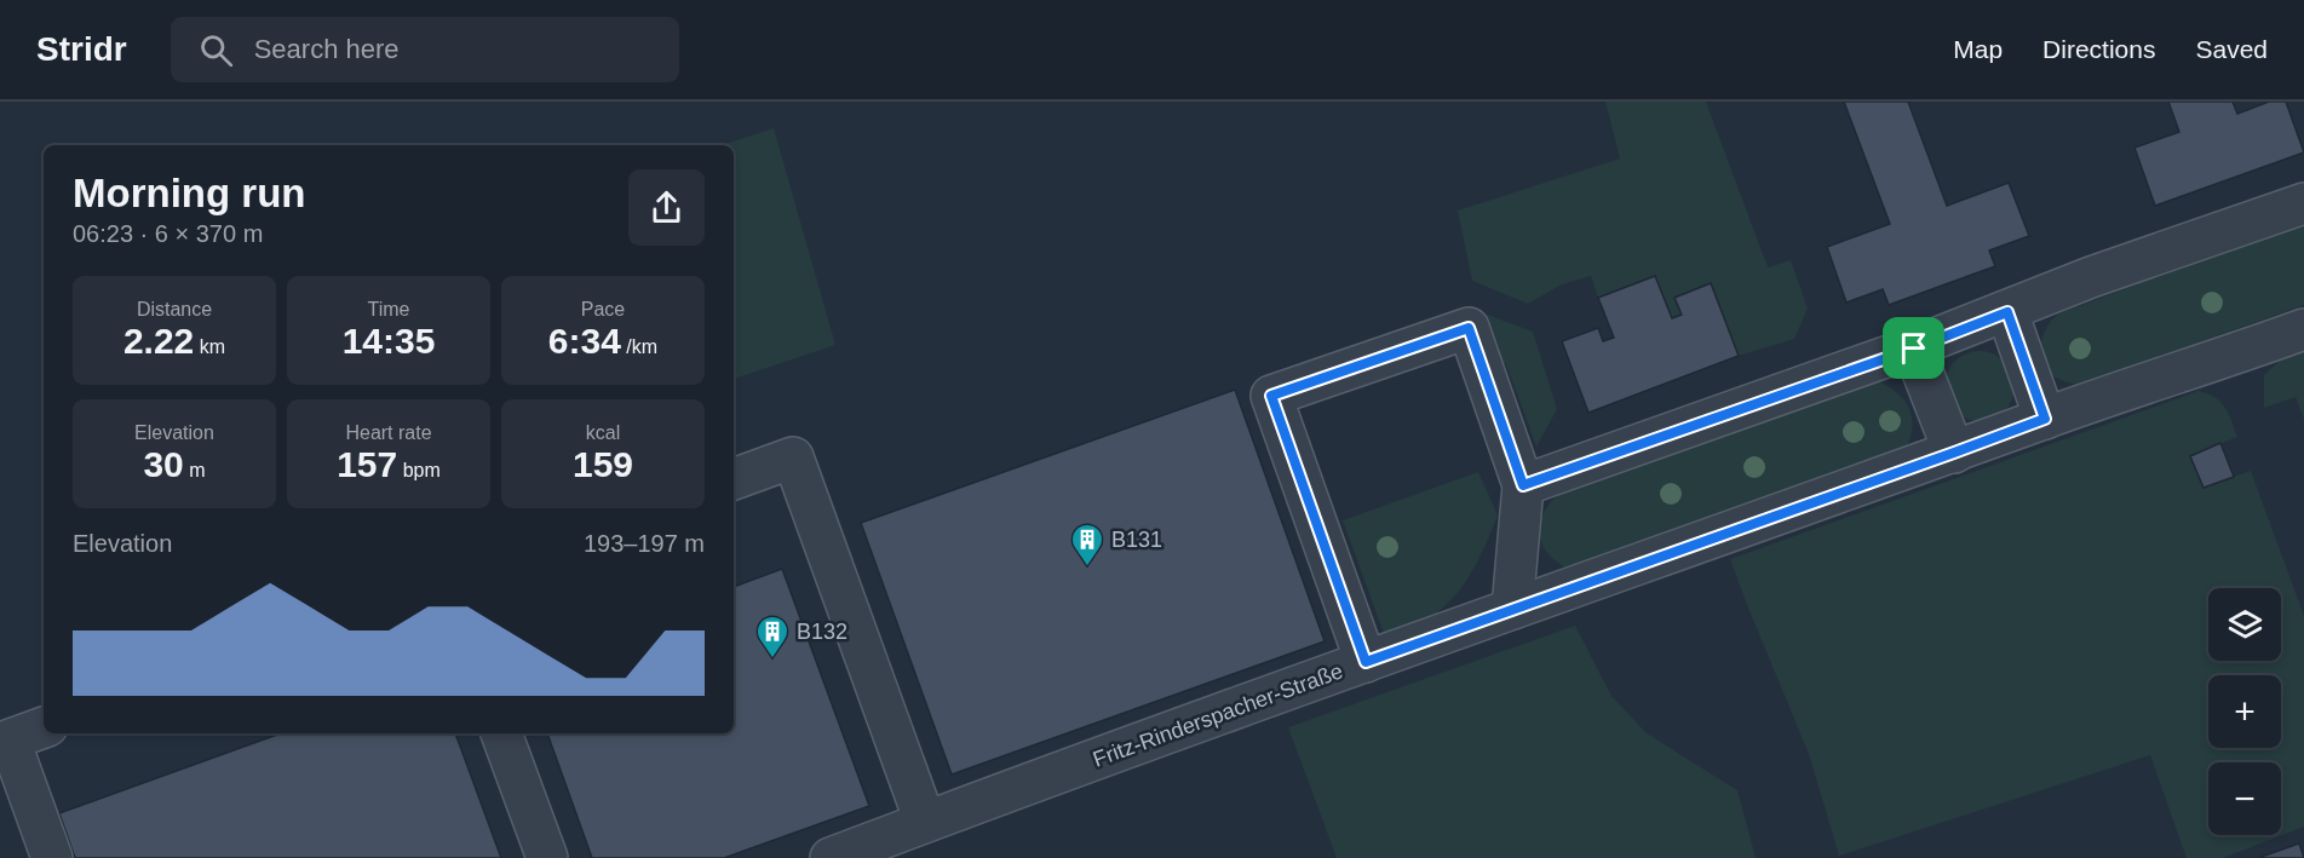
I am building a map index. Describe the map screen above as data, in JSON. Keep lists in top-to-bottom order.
{
  "streets": {
    "street": ["Fritz-Rinderspacher-Straße"]
  },
  "places": {
    "building": ["B131", "B132"]
  },
  "page": {
    "header": "Stridr",
    "search": "Search here",
    "nav": ["Map", "Directions", "Saved"],
    "heading": ["Morning run", "06:23 · 6 × 370 m"],
    "stats": [
      ["Distance", "2.22 km"],
      ["Time", "14:35"],
      ["Pace", "6:34 /km"],
      ["Elevation", "30 m"],
      ["Heart rate", "157 bpm"],
      ["kcal", "159"]
    ],
    "chart": ["Elevation", "193–197 m"],
    "map_buttons": ["+", "−"]
  }
}
